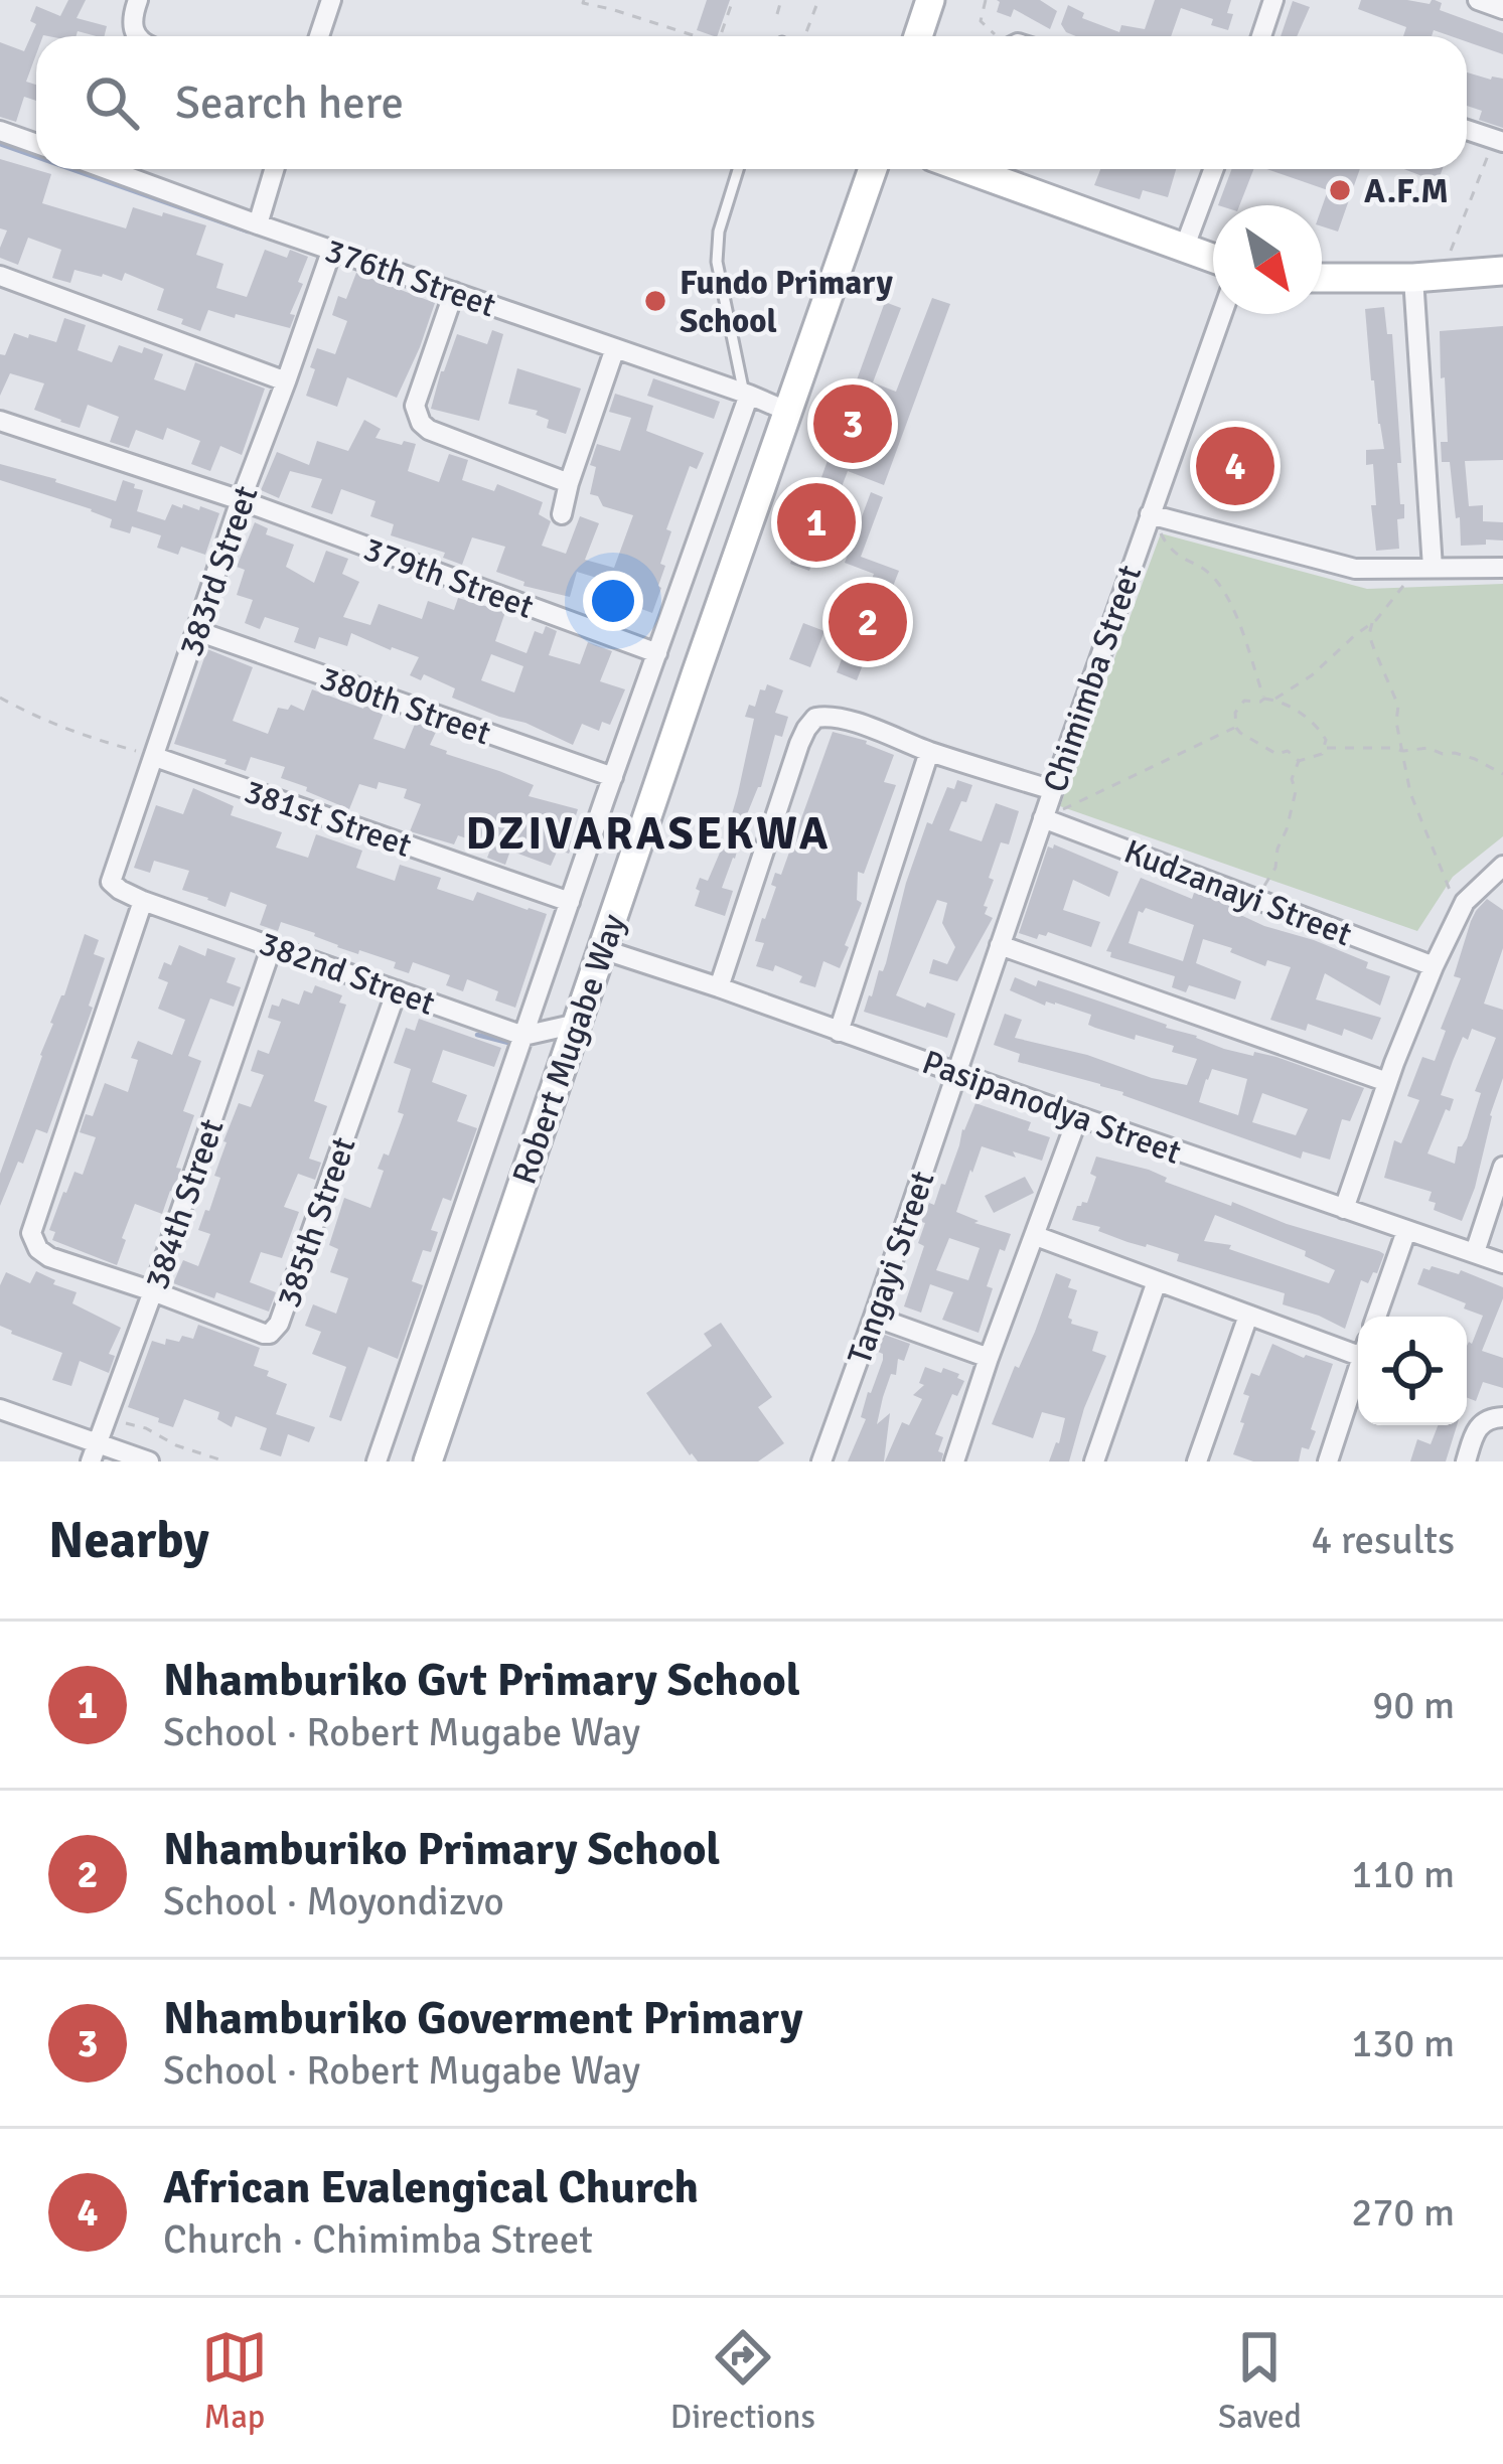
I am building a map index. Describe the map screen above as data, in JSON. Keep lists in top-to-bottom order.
{
  "streets": {
    "street": [
      "376th Street",
      "383rd Street",
      "379th Street",
      "Chimimba Street",
      "380th Street",
      "381st Street",
      "Kudzanayi Street",
      "382nd Street",
      "Robert Mugabe Way",
      "Pasipanodya Street",
      "384th Street",
      "385th Street",
      "Tangayi Street"
    ]
  },
  "crossings": [
    ["376th Street", "383rd Street"],
    ["376th Street", "Robert Mugabe Way"],
    ["383rd Street", "379th Street"],
    ["383rd Street", "380th Street"],
    ["383rd Street", "381st Street"],
    ["383rd Street", "382nd Street"],
    ["Chimimba Street", "Kudzanayi Street"],
    ["Chimimba Street", "Pasipanodya Street"],
    ["Chimimba Street", "Tangayi Street"],
    ["382nd Street", "384th Street"],
    ["382nd Street", "385th Street"],
    ["Robert Mugabe Way", "Pasipanodya Street"],
    ["Pasipanodya Street", "Tangayi Street"],
    ["384th Street", "385th Street"]
  ],
  "districts": ["DZIVARASEKWA"],
  "places": ["A.F.M", "Fundo Primary School"],
  "north": "bottom right",
  "page": {
    "search": "Search here",
    "pins": [
      "3",
      "4",
      "1",
      "2"
    ],
    "heading": ["Nearby", "4 results"],
    "list": [
      {
        "mark": "1",
        "name": "Nhamburiko Gvt Primary School",
        "note": "School · Robert Mugabe Way",
        "value": "90 m"
      },
      {
        "mark": "2",
        "name": "Nhamburiko Primary School",
        "note": "School · Moyondizvo",
        "value": "110 m"
      },
      {
        "mark": "3",
        "name": "Nhamburiko Goverment Primary",
        "note": "School · Robert Mugabe Way",
        "value": "130 m"
      },
      {
        "mark": "4",
        "name": "African Evalengical Church",
        "note": "Church · Chimimba Street",
        "value": "270 m"
      }
    ],
    "nav": ["Map", "Directions", "Saved"]
  }
}
